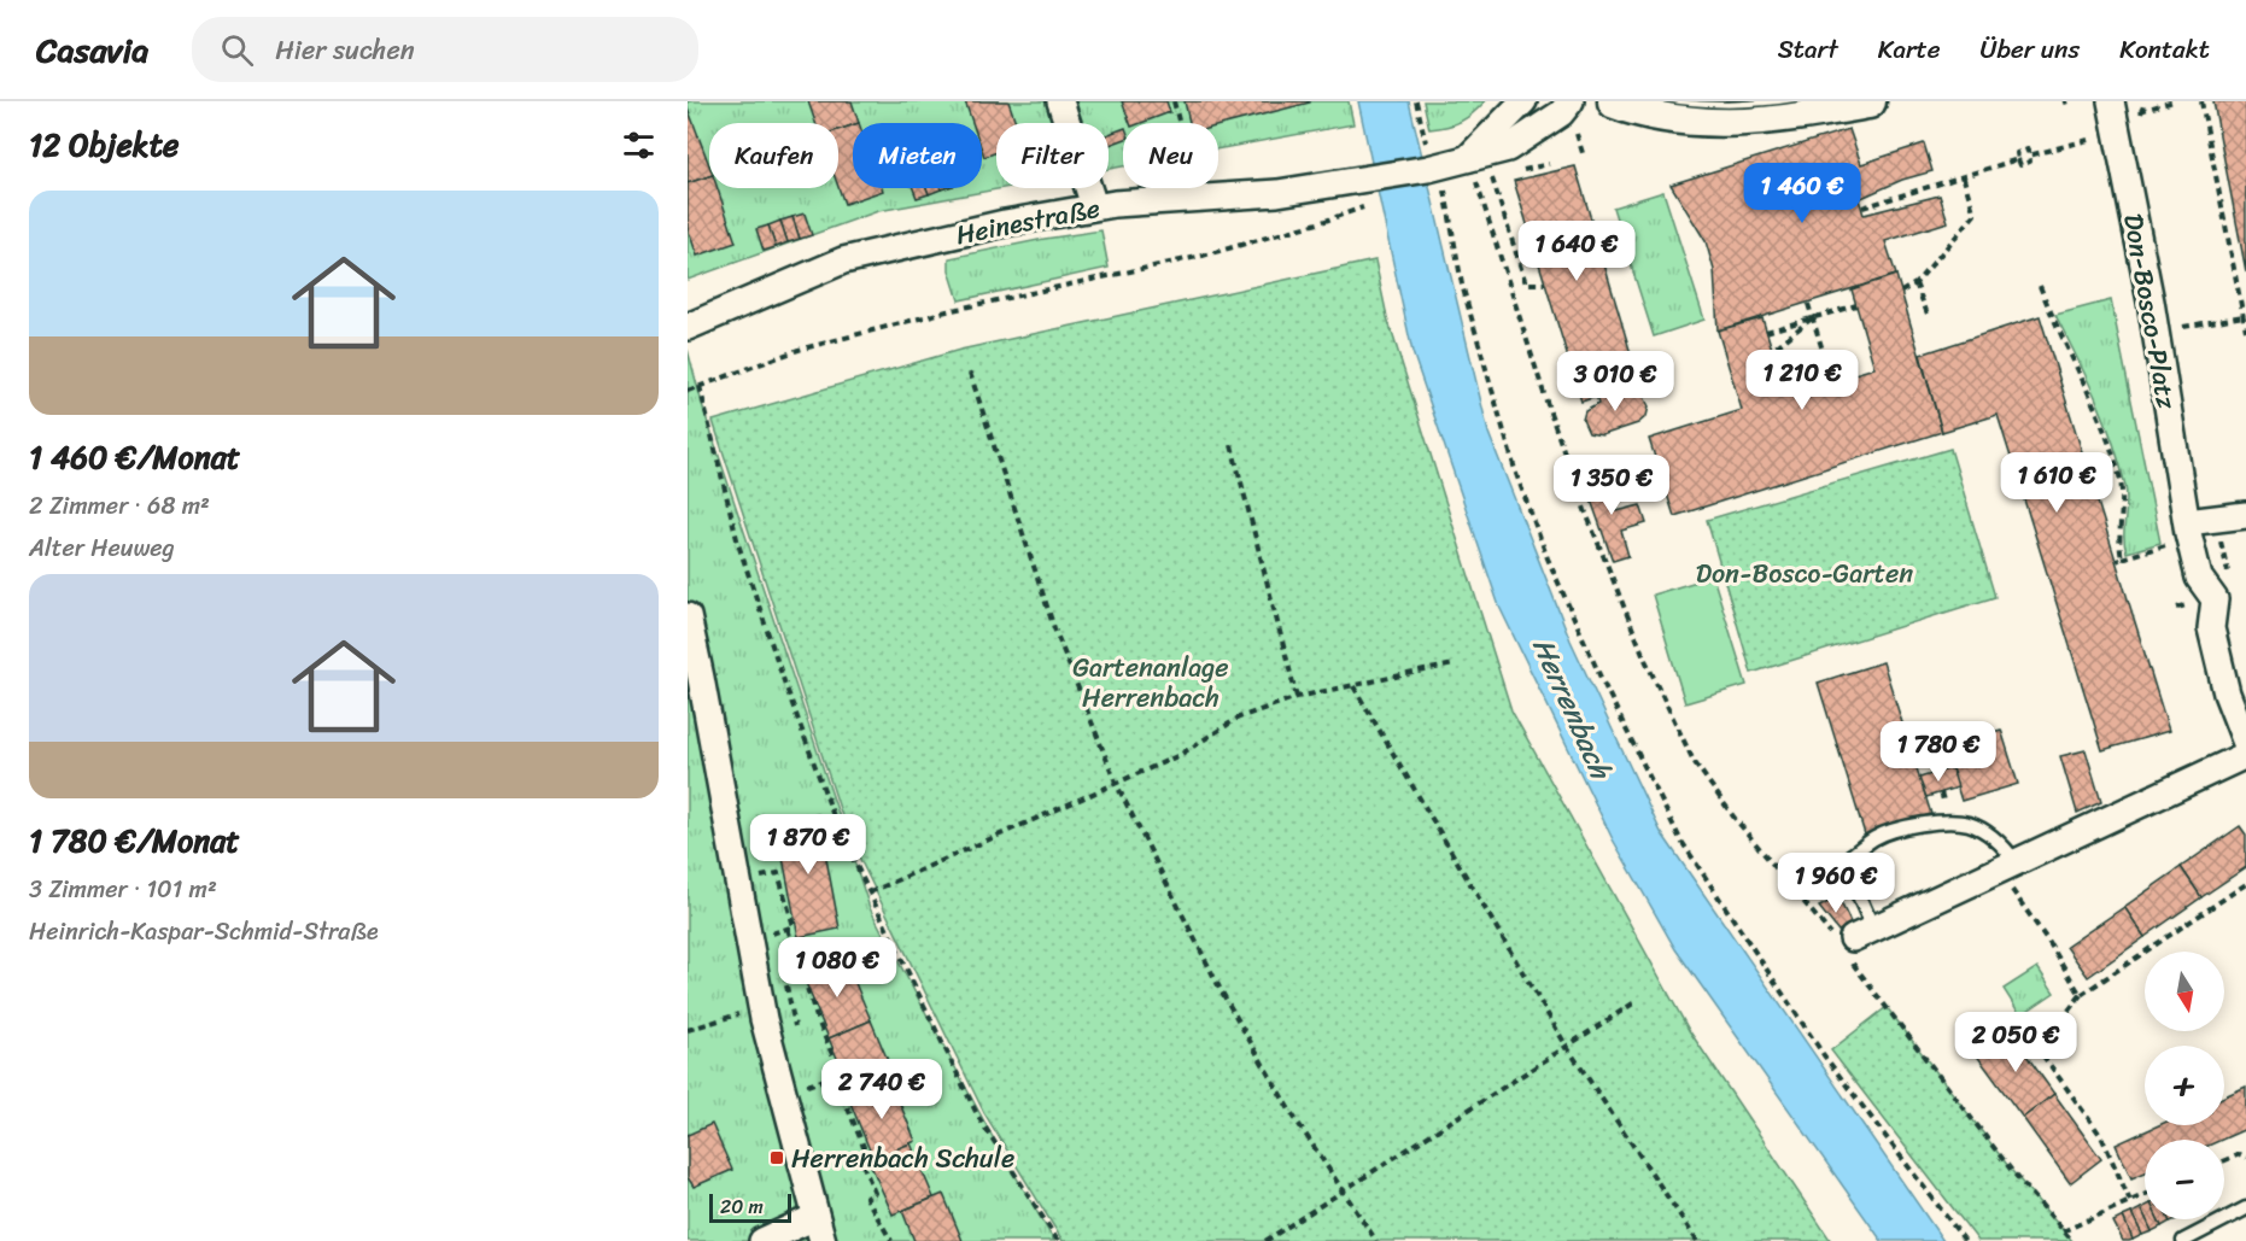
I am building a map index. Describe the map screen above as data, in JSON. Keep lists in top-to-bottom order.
{
  "streets": {
    "street": ["Heinestraße", "Don-Bosco-Platz"]
  },
  "water": ["Herrenbach"],
  "parks": ["Don-Bosco-Garten", "Gartenanlage Herrenbach"],
  "places": {
    "transit": ["Herrenbach Schule"]
  },
  "scale_bar": "20 m",
  "north": "bottom",
  "page": {
    "header": "Casavia",
    "search": "Hier suchen",
    "nav": [
      "Start",
      "Karte",
      "Über uns",
      "Kontakt"
    ],
    "heading": "12 Objekte",
    "chip": [
      "Kaufen",
      "Mieten",
      "Filter",
      "Neu"
    ],
    "price": [
      "1 460 €",
      "1 640 €",
      "1 210 €",
      "3 010 €",
      "1 610 €",
      "1 350 €",
      "1 780 €",
      "1 870 €",
      "1 960 €",
      "1 080 €",
      "2 050 €",
      "2 740 €"
    ],
    "list": [
      {
        "name": "1 460 €/Monat",
        "note": "2 Zimmer · 68 m² · Alter Heuweg"
      },
      {
        "name": "1 780 €/Monat",
        "note": "3 Zimmer · 101 m² · Heinrich-Kaspar-Schmid-Straße"
      }
    ],
    "map_buttons": ["+", "−"],
    "scale": "20 m"
  }
}
